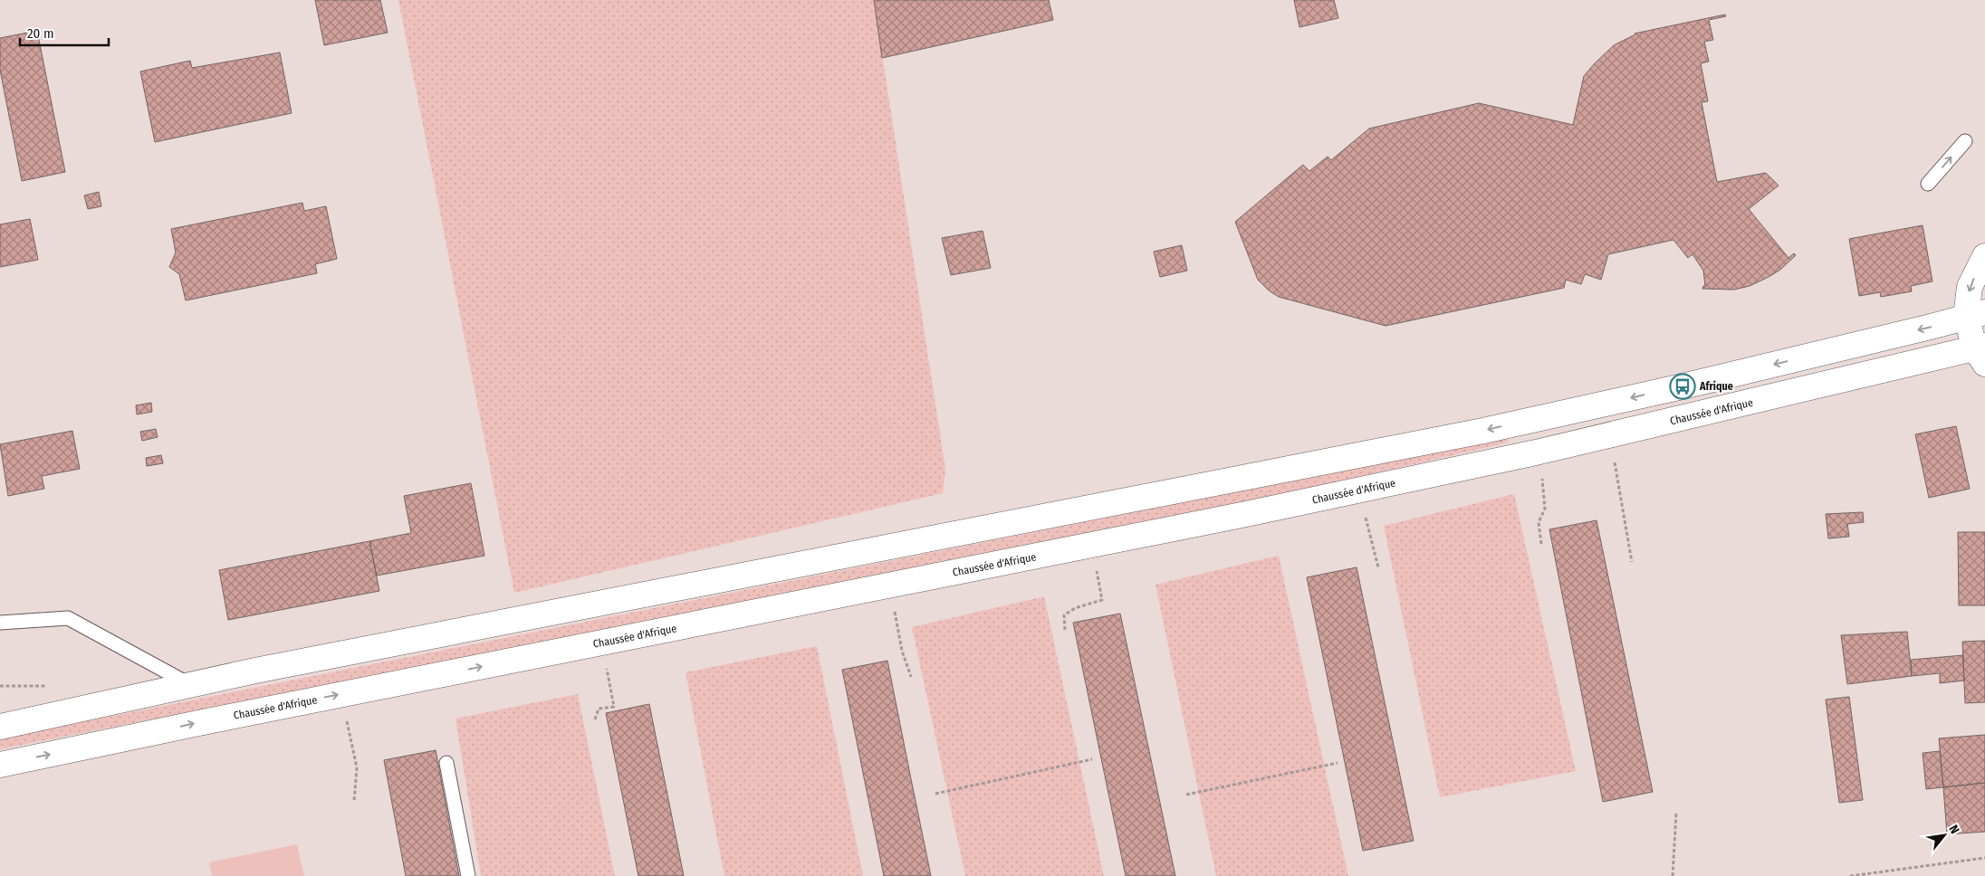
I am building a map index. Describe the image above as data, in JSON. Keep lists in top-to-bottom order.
{
  "streets": {
    "main road": ["Chaussée d'Afrique"]
  },
  "places": {
    "bus stop": ["Afrique"]
  },
  "scale_bar": "20 m",
  "north": "top right"
}
